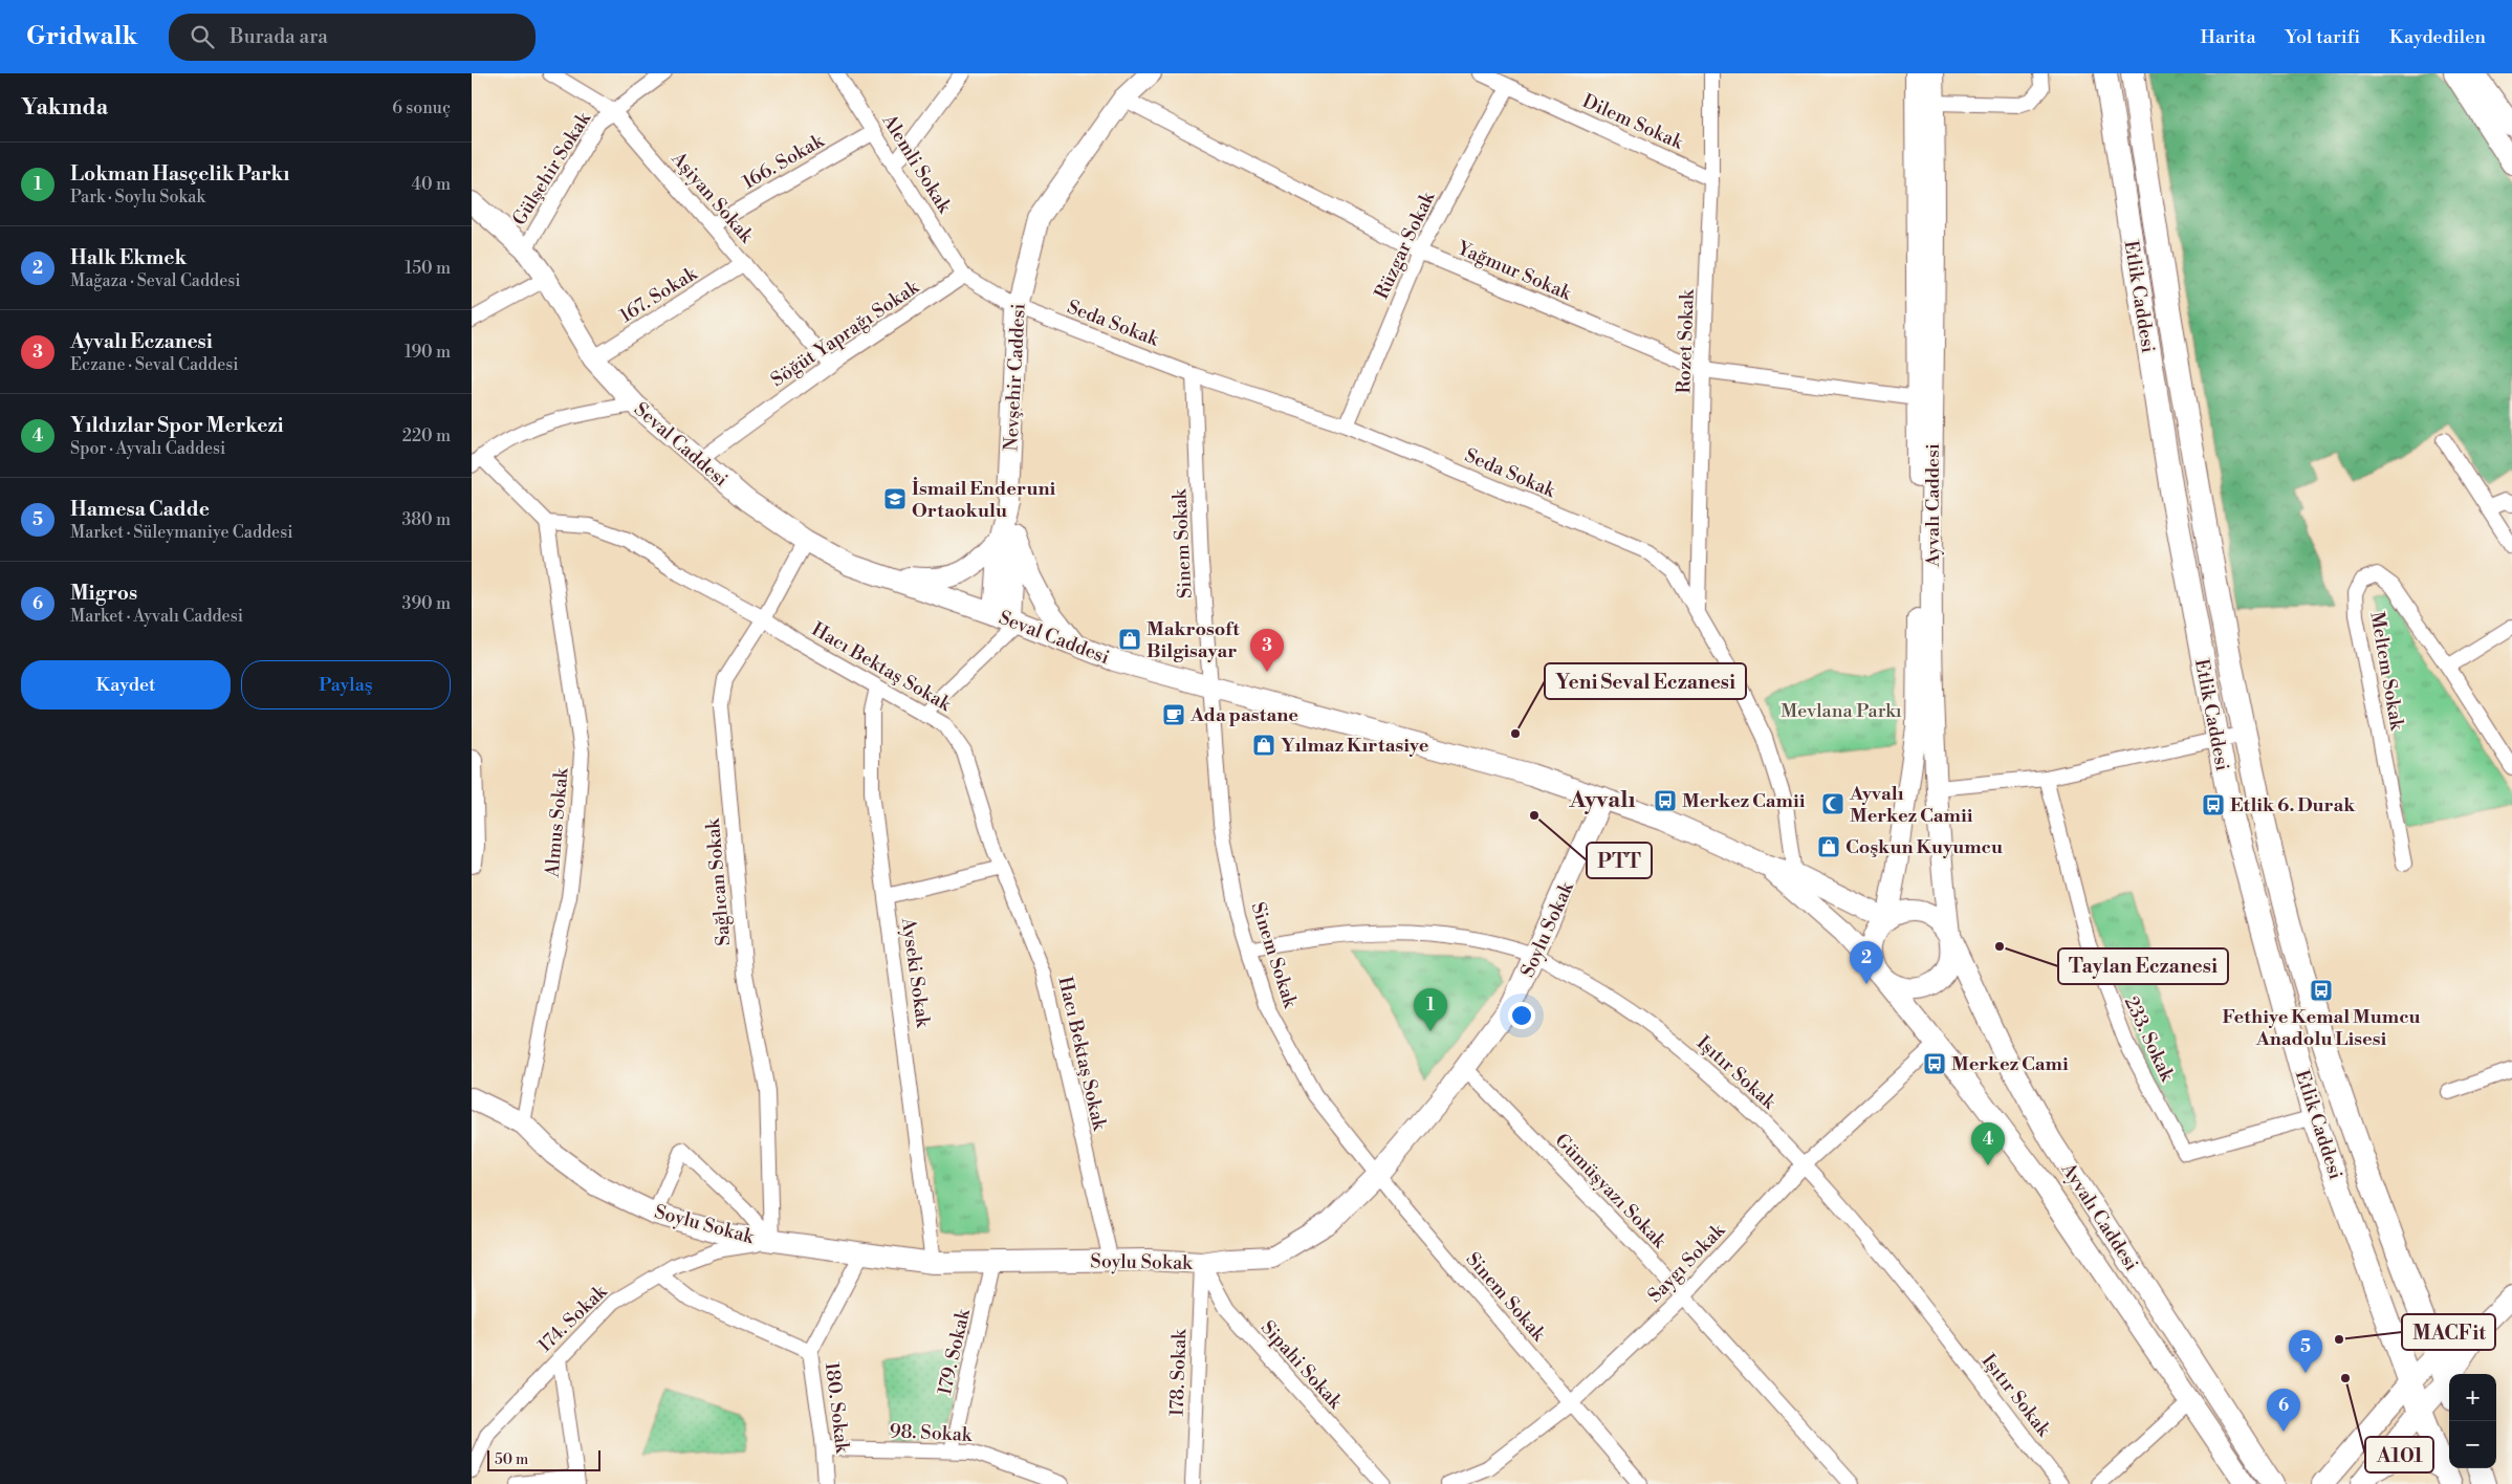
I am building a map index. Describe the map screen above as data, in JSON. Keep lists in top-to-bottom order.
{
  "streets": {
    "main road": [
      "Etlik Caddesi",
      "Nevşehir Caddesi",
      "Seval Caddesi",
      "Ayvalı Caddesi",
      "Soylu Sokak"
    ],
    "street": [
      "Dilem Sokak",
      "166. Sokak",
      "Alemli Sokak",
      "Gülşehir Sokak",
      "Aşiyan Sokak",
      "Rüzgar Sokak",
      "Yağmur Sokak",
      "167. Sokak",
      "Seda Sokak",
      "Söğüt Yaprağı Sokak",
      "Rozet Sokak",
      "Sinem Sokak",
      "Hacı Bektaş Sokak",
      "Meltem Sokak",
      "Almus Sokak",
      "Sağlıcan Sokak",
      "Ayseki Sokak",
      "233. Sokak",
      "Işıtır Sokak",
      "Gümüşyazı Sokak",
      "Saygı Sokak",
      "174. Sokak",
      "179. Sokak",
      "Sipahi Sokak",
      "178. Sokak",
      "180. Sokak",
      "98. Sokak"
    ]
  },
  "crossings": [
    ["Dilem Sokak", "Rüzgar Sokak"],
    ["Dilem Sokak", "Rozet Sokak"],
    ["166. Sokak", "Alemli Sokak"],
    ["166. Sokak", "Aşiyan Sokak"],
    ["Alemli Sokak", "Söğüt Yaprağı Sokak"],
    ["Gülşehir Sokak", "Aşiyan Sokak"],
    ["Gülşehir Sokak", "Seval Caddesi"],
    ["Aşiyan Sokak", "167. Sokak"],
    ["Aşiyan Sokak", "Söğüt Yaprağı Sokak"],
    ["Rüzgar Sokak", "Yağmur Sokak"],
    ["Rüzgar Sokak", "Seda Sokak"],
    ["Yağmur Sokak", "Rozet Sokak"],
    ["Yağmur Sokak", "Nevşehir Caddesi"],
    ["Yağmur Sokak", "Ayvalı Caddesi"],
    ["167. Sokak", "Seval Caddesi"],
    ["Etlik Caddesi", "233. Sokak"],
    ["Seda Sokak", "Rozet Sokak"],
    ["Seda Sokak", "Nevşehir Caddesi"],
    ["Seda Sokak", "Seval Caddesi"],
    ["Seda Sokak", "Sinem Sokak"],
    ["Söğüt Yaprağı Sokak", "Seval Caddesi"],
    ["Nevşehir Caddesi", "Seval Caddesi"],
    ["Seval Caddesi", "Ayvalı Caddesi"],
    ["Seval Caddesi", "Sinem Sokak"],
    ["Seval Caddesi", "Sağlıcan Sokak"],
    ["Seval Caddesi", "Soylu Sokak"],
    ["Ayvalı Caddesi", "Saygı Sokak"],
    ["Sinem Sokak", "Soylu Sokak"],
    ["Sinem Sokak", "Işıtır Sokak"],
    ["Sinem Sokak", "Saygı Sokak"],
    ["Hacı Bektaş Sokak", "Almus Sokak"],
    ["Hacı Bektaş Sokak", "Sağlıcan Sokak"],
    ["Hacı Bektaş Sokak", "Soylu Sokak"],
    ["Hacı Bektaş Sokak", "Ayseki Sokak"],
    ["Almus Sokak", "Soylu Sokak"],
    ["Sağlıcan Sokak", "Soylu Sokak"],
    ["Sağlıcan Sokak", "174. Sokak"],
    ["Soylu Sokak", "Ayseki Sokak"],
    ["Soylu Sokak", "Işıtır Sokak"],
    ["Soylu Sokak", "Gümüşyazı Sokak"],
    ["Soylu Sokak", "174. Sokak"],
    ["Soylu Sokak", "179. Sokak"],
    ["Soylu Sokak", "Sipahi Sokak"],
    ["Soylu Sokak", "178. Sokak"],
    ["Soylu Sokak", "180. Sokak"],
    ["Işıtır Sokak", "Saygı Sokak"],
    ["Gümüşyazı Sokak", "Saygı Sokak"],
    ["179. Sokak", "98. Sokak"],
    ["Sipahi Sokak", "178. Sokak"],
    ["180. Sokak", "98. Sokak"]
  ],
  "districts": ["Ayvalı"],
  "parks": ["Mevlana Parkı"],
  "places": {
    "school or university": ["İsmail Enderuni Ortaokulu"],
    "shop": ["Makrosoft Bilgisayar", "Yılmaz Kırtasiye", "Coşkun Kuyumcu"],
    "cafe": ["Ada pastane"],
    "other": [
      "Yeni Seval Eczanesi",
      "PTT",
      "Taylan Eczanesi",
      "MACFit",
      "A101"
    ],
    "bus stop": [
      "Merkez Camii",
      "Etlik 6. Durak",
      "Fethiye Kemal Mumcu Anadolu Lisesi",
      "Merkez Cami"
    ],
    "mosque": ["Ayvalı Merkez Camii"]
  },
  "scale_bar": "50 m",
  "page": {
    "header": "Gridwalk",
    "search": "Burada ara",
    "nav": ["Harita", "Yol tarifi", "Kaydedilen"],
    "heading": ["Yakında", "6 sonuç"],
    "list": [
      {
        "mark": "1",
        "name": "Lokman Hasçelik Parkı",
        "note": "Park · Soylu Sokak",
        "value": "40 m"
      },
      {
        "mark": "2",
        "name": "Halk Ekmek",
        "note": "Mağaza · Seval Caddesi",
        "value": "150 m"
      },
      {
        "mark": "3",
        "name": "Ayvalı Eczanesi",
        "note": "Eczane · Seval Caddesi",
        "value": "190 m"
      },
      {
        "mark": "4",
        "name": "Yıldızlar Spor Merkezi",
        "note": "Spor · Ayvalı Caddesi",
        "value": "220 m"
      },
      {
        "mark": "5",
        "name": "Hamesa Cadde",
        "note": "Market · Süleymaniye Caddesi",
        "value": "380 m"
      },
      {
        "mark": "6",
        "name": "Migros",
        "note": "Market · Ayvalı Caddesi",
        "value": "390 m"
      }
    ],
    "pins": [
      "3",
      "2",
      "1",
      "4",
      "5",
      "6"
    ],
    "buttons": ["Kaydet", "Paylaş"],
    "map_buttons": ["+", "−"],
    "scale": "50 m"
  }
}
